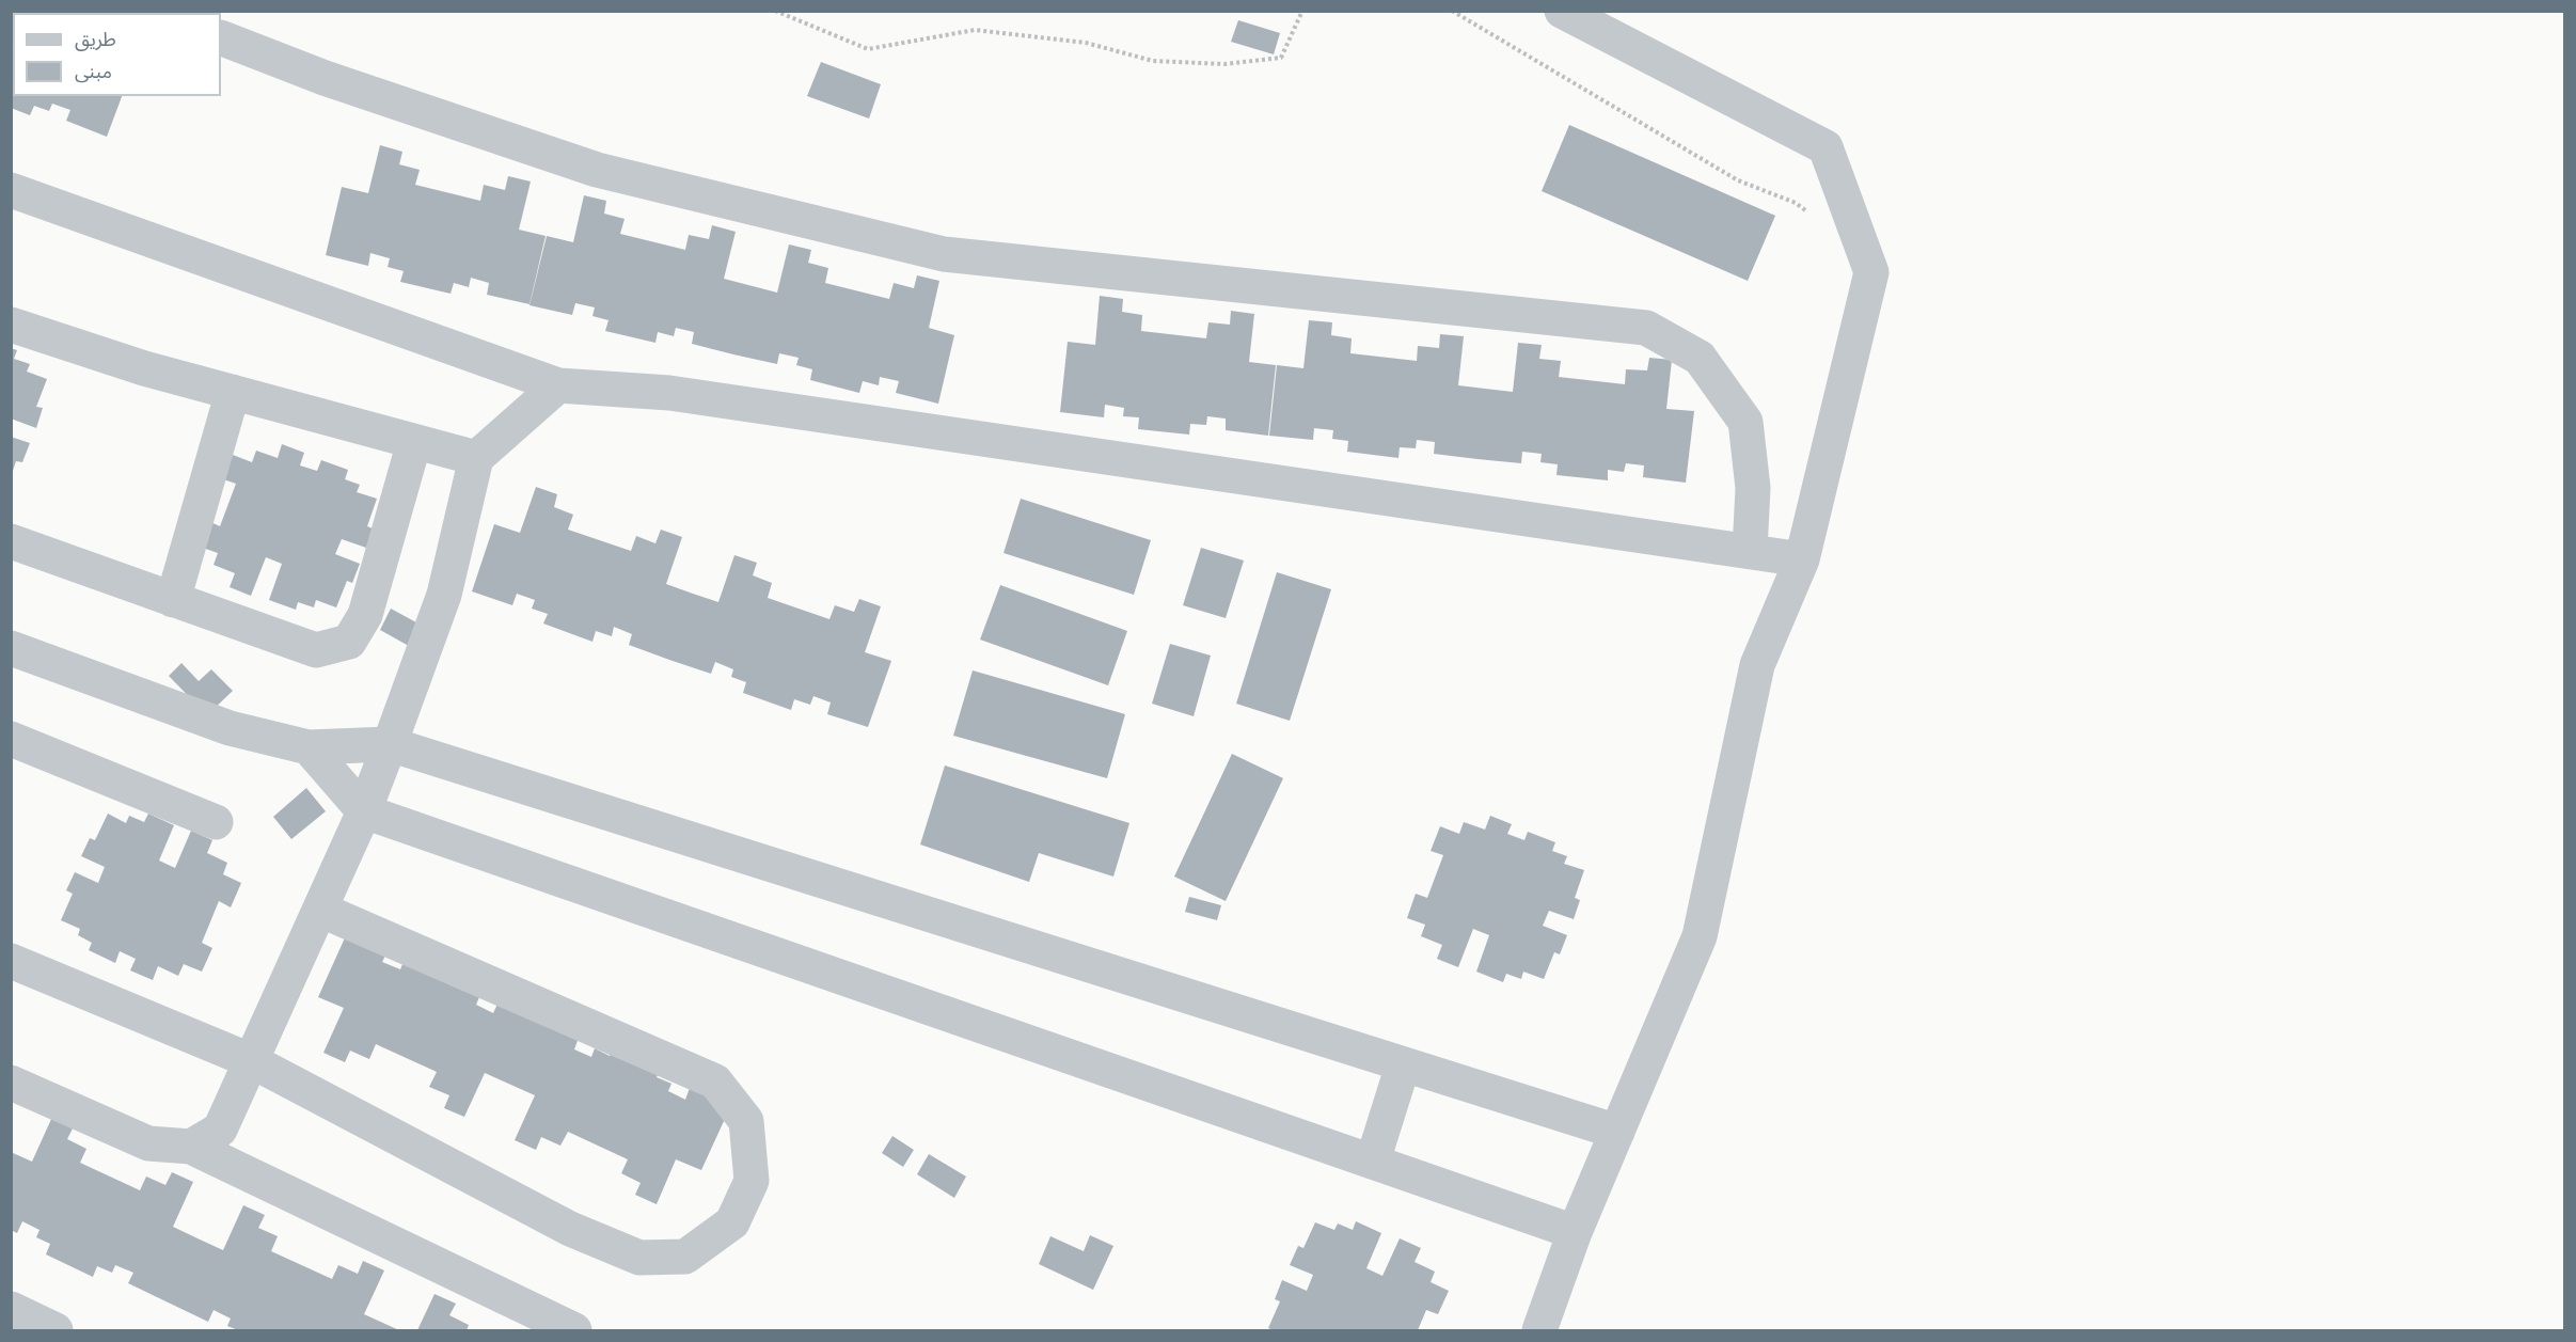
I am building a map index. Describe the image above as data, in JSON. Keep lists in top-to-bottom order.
{
  "legend": ["طريق", "مبنى"]
}
